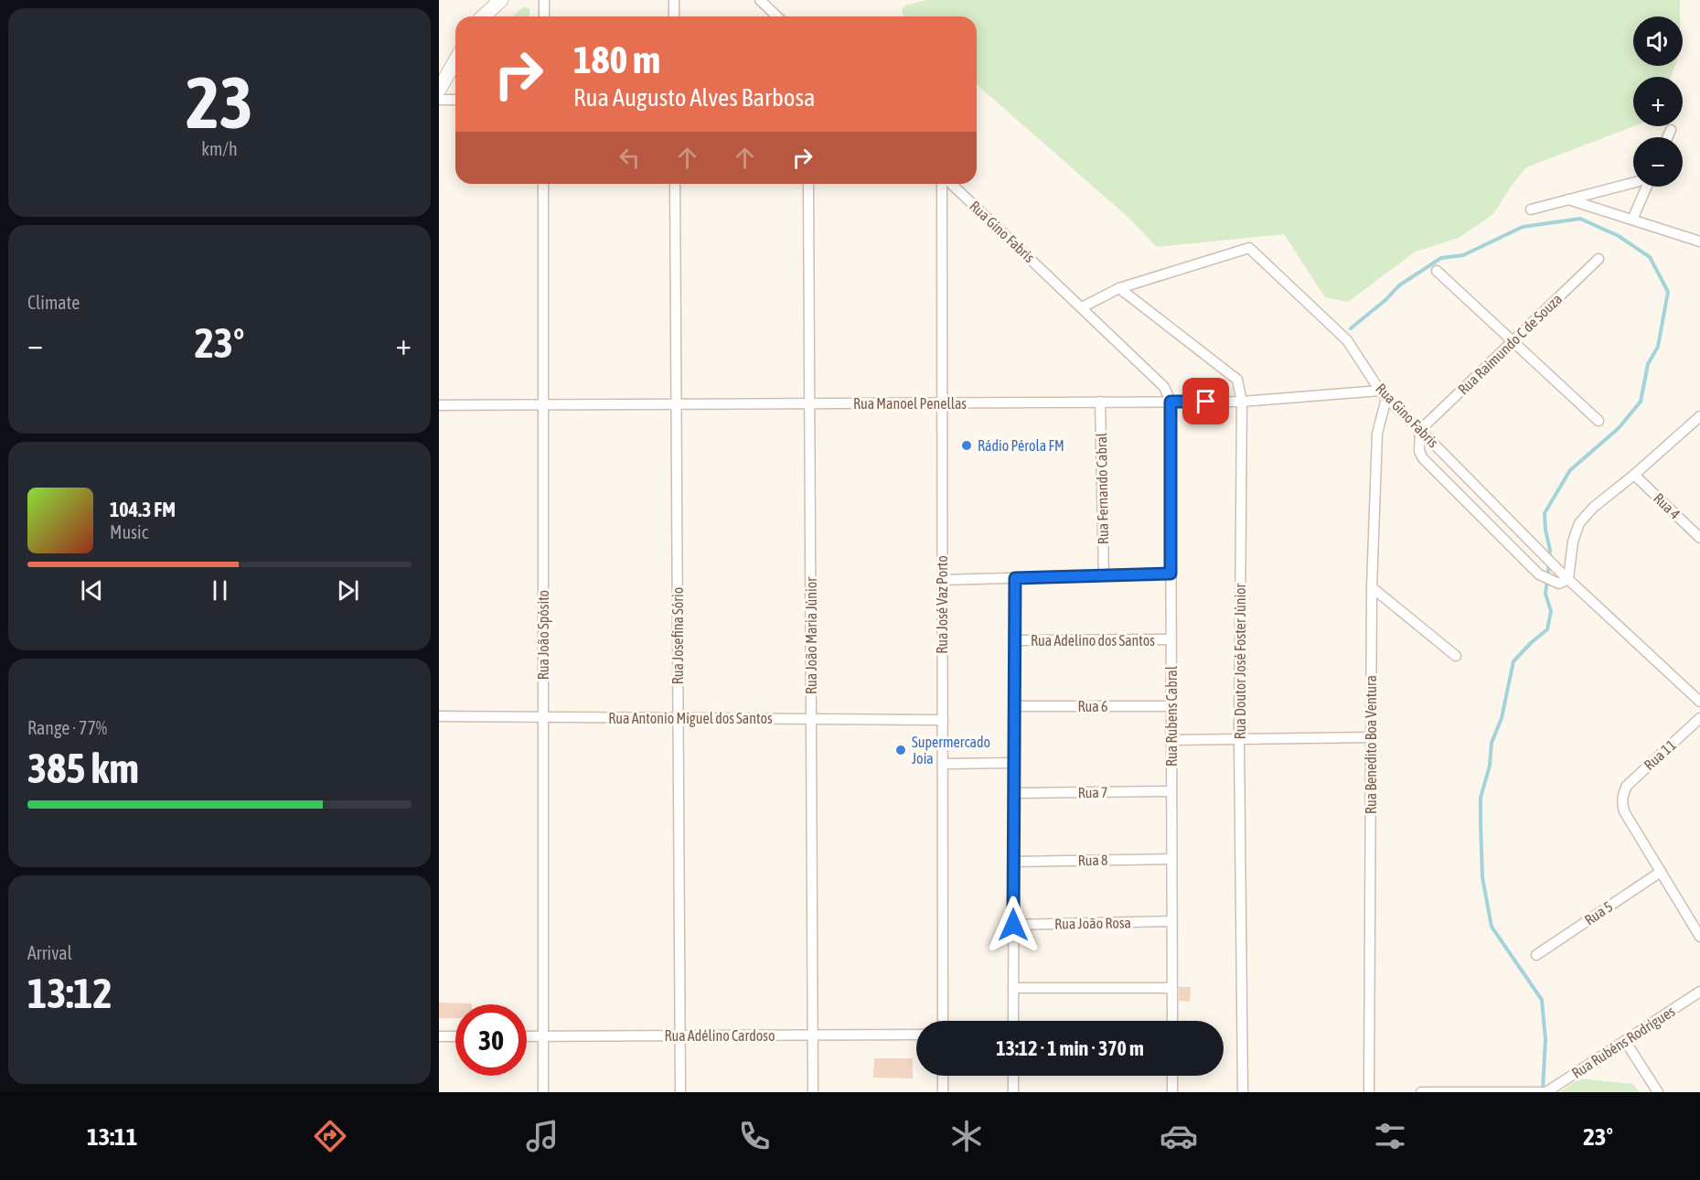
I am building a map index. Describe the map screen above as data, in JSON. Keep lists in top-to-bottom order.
{
  "streets": {
    "street": [
      "Rua Gino Fabris",
      "Rua Raimundo C de Souza",
      "Rua Manoel Penellas",
      "Rua Fernando Cabral",
      "Rua 4",
      "Rua José Vaz Porto",
      "Rua João Spósito",
      "Rua Josefina Sório",
      "Rua João Maria Júnior",
      "Rua Adelino dos Santos",
      "Rua Doutor José Foster Júnior",
      "Rua 6",
      "Rua Rubens Cabral",
      "Rua Antonio Miguel dos Santos",
      "Rua Benedito Boa Ventura",
      "Rua 11",
      "Rua 7",
      "Rua 8",
      "Rua 5",
      "Rua João Rosa",
      "Rua Adélino Cardoso",
      "Rua Rubéns Rodrigues"
    ]
  },
  "crossings": [
    ["Rua Gino Fabris", "Rua Raimundo C de Souza"],
    ["Rua Gino Fabris", "Rua Manoel Penellas"],
    ["Rua Gino Fabris", "Rua Doutor José Foster Júnior"],
    ["Rua Gino Fabris", "Rua Rubens Cabral"],
    ["Rua Gino Fabris", "Rua Benedito Boa Ventura"],
    ["Rua Manoel Penellas", "Rua Fernando Cabral"],
    ["Rua Manoel Penellas", "Rua José Vaz Porto"],
    ["Rua Manoel Penellas", "Rua João Spósito"],
    ["Rua Manoel Penellas", "Rua Josefina Sório"],
    ["Rua Manoel Penellas", "Rua João Maria Júnior"],
    ["Rua Manoel Penellas", "Rua Doutor José Foster Júnior"],
    ["Rua Manoel Penellas", "Rua Rubens Cabral"],
    ["Rua Manoel Penellas", "Rua Benedito Boa Ventura"],
    ["Rua José Vaz Porto", "Rua Antonio Miguel dos Santos"],
    ["Rua João Spósito", "Rua Antonio Miguel dos Santos"],
    ["Rua João Spósito", "Rua Adélino Cardoso"],
    ["Rua Josefina Sório", "Rua Antonio Miguel dos Santos"],
    ["Rua Josefina Sório", "Rua Adélino Cardoso"],
    ["Rua João Maria Júnior", "Rua Antonio Miguel dos Santos"],
    ["Rua João Maria Júnior", "Rua Adélino Cardoso"],
    ["Rua Adelino dos Santos", "Rua Rubens Cabral"],
    ["Rua 6", "Rua Rubens Cabral"],
    ["Rua Rubens Cabral", "Rua 7"],
    ["Rua Rubens Cabral", "Rua 8"],
    ["Rua Rubens Cabral", "Rua João Rosa"],
    ["Rua 11", "Rua 5"]
  ],
  "places": ["Rádio Pérola FM", "Supermercado Joia"],
  "page": {
    "tile": [
      ["23", "km/h"],
      "Climate",
      ["Range · 77%", "385 km"],
      ["Arrival", "13:12"]
    ],
    "map_buttons": ["+", "−"],
    "turn": ["180 m", "Rua Augusto Alves Barbosa"],
    "heat": ["−", "23°", "+"],
    "song": ["104.3 FM", "Music"],
    "limit": "30",
    "trip": "13:12 · 1 min · 370 m",
    "tabs": ["13:11", "23°"]
  }
}
